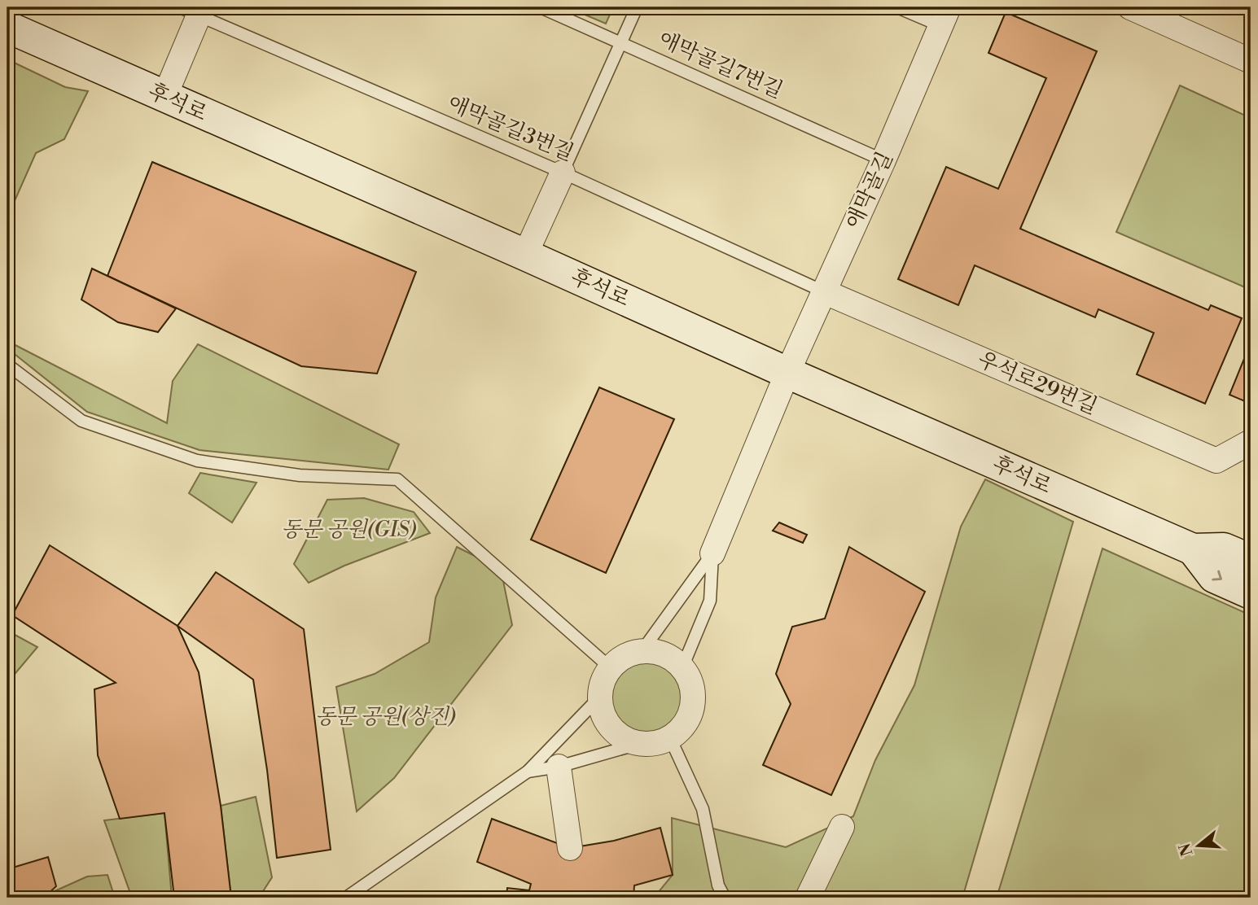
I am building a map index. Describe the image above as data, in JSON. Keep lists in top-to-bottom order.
{
  "streets": {
    "street": ["후석로", "애막골길", "우석로29번길"],
    "lane": ["애막골길7번길", "애막골길3번길"]
  },
  "crossings": [
    ["애막골길7번길", "애막골길"],
    ["후석로", "애막골길"],
    ["애막골길3번길", "애막골길"],
    ["애막골길3번길", "우석로29번길"],
    ["애막골길", "우석로29번길"]
  ],
  "parks": ["동문 공원(GIS)", "동문 공원(상진)"],
  "north": "left"
}
